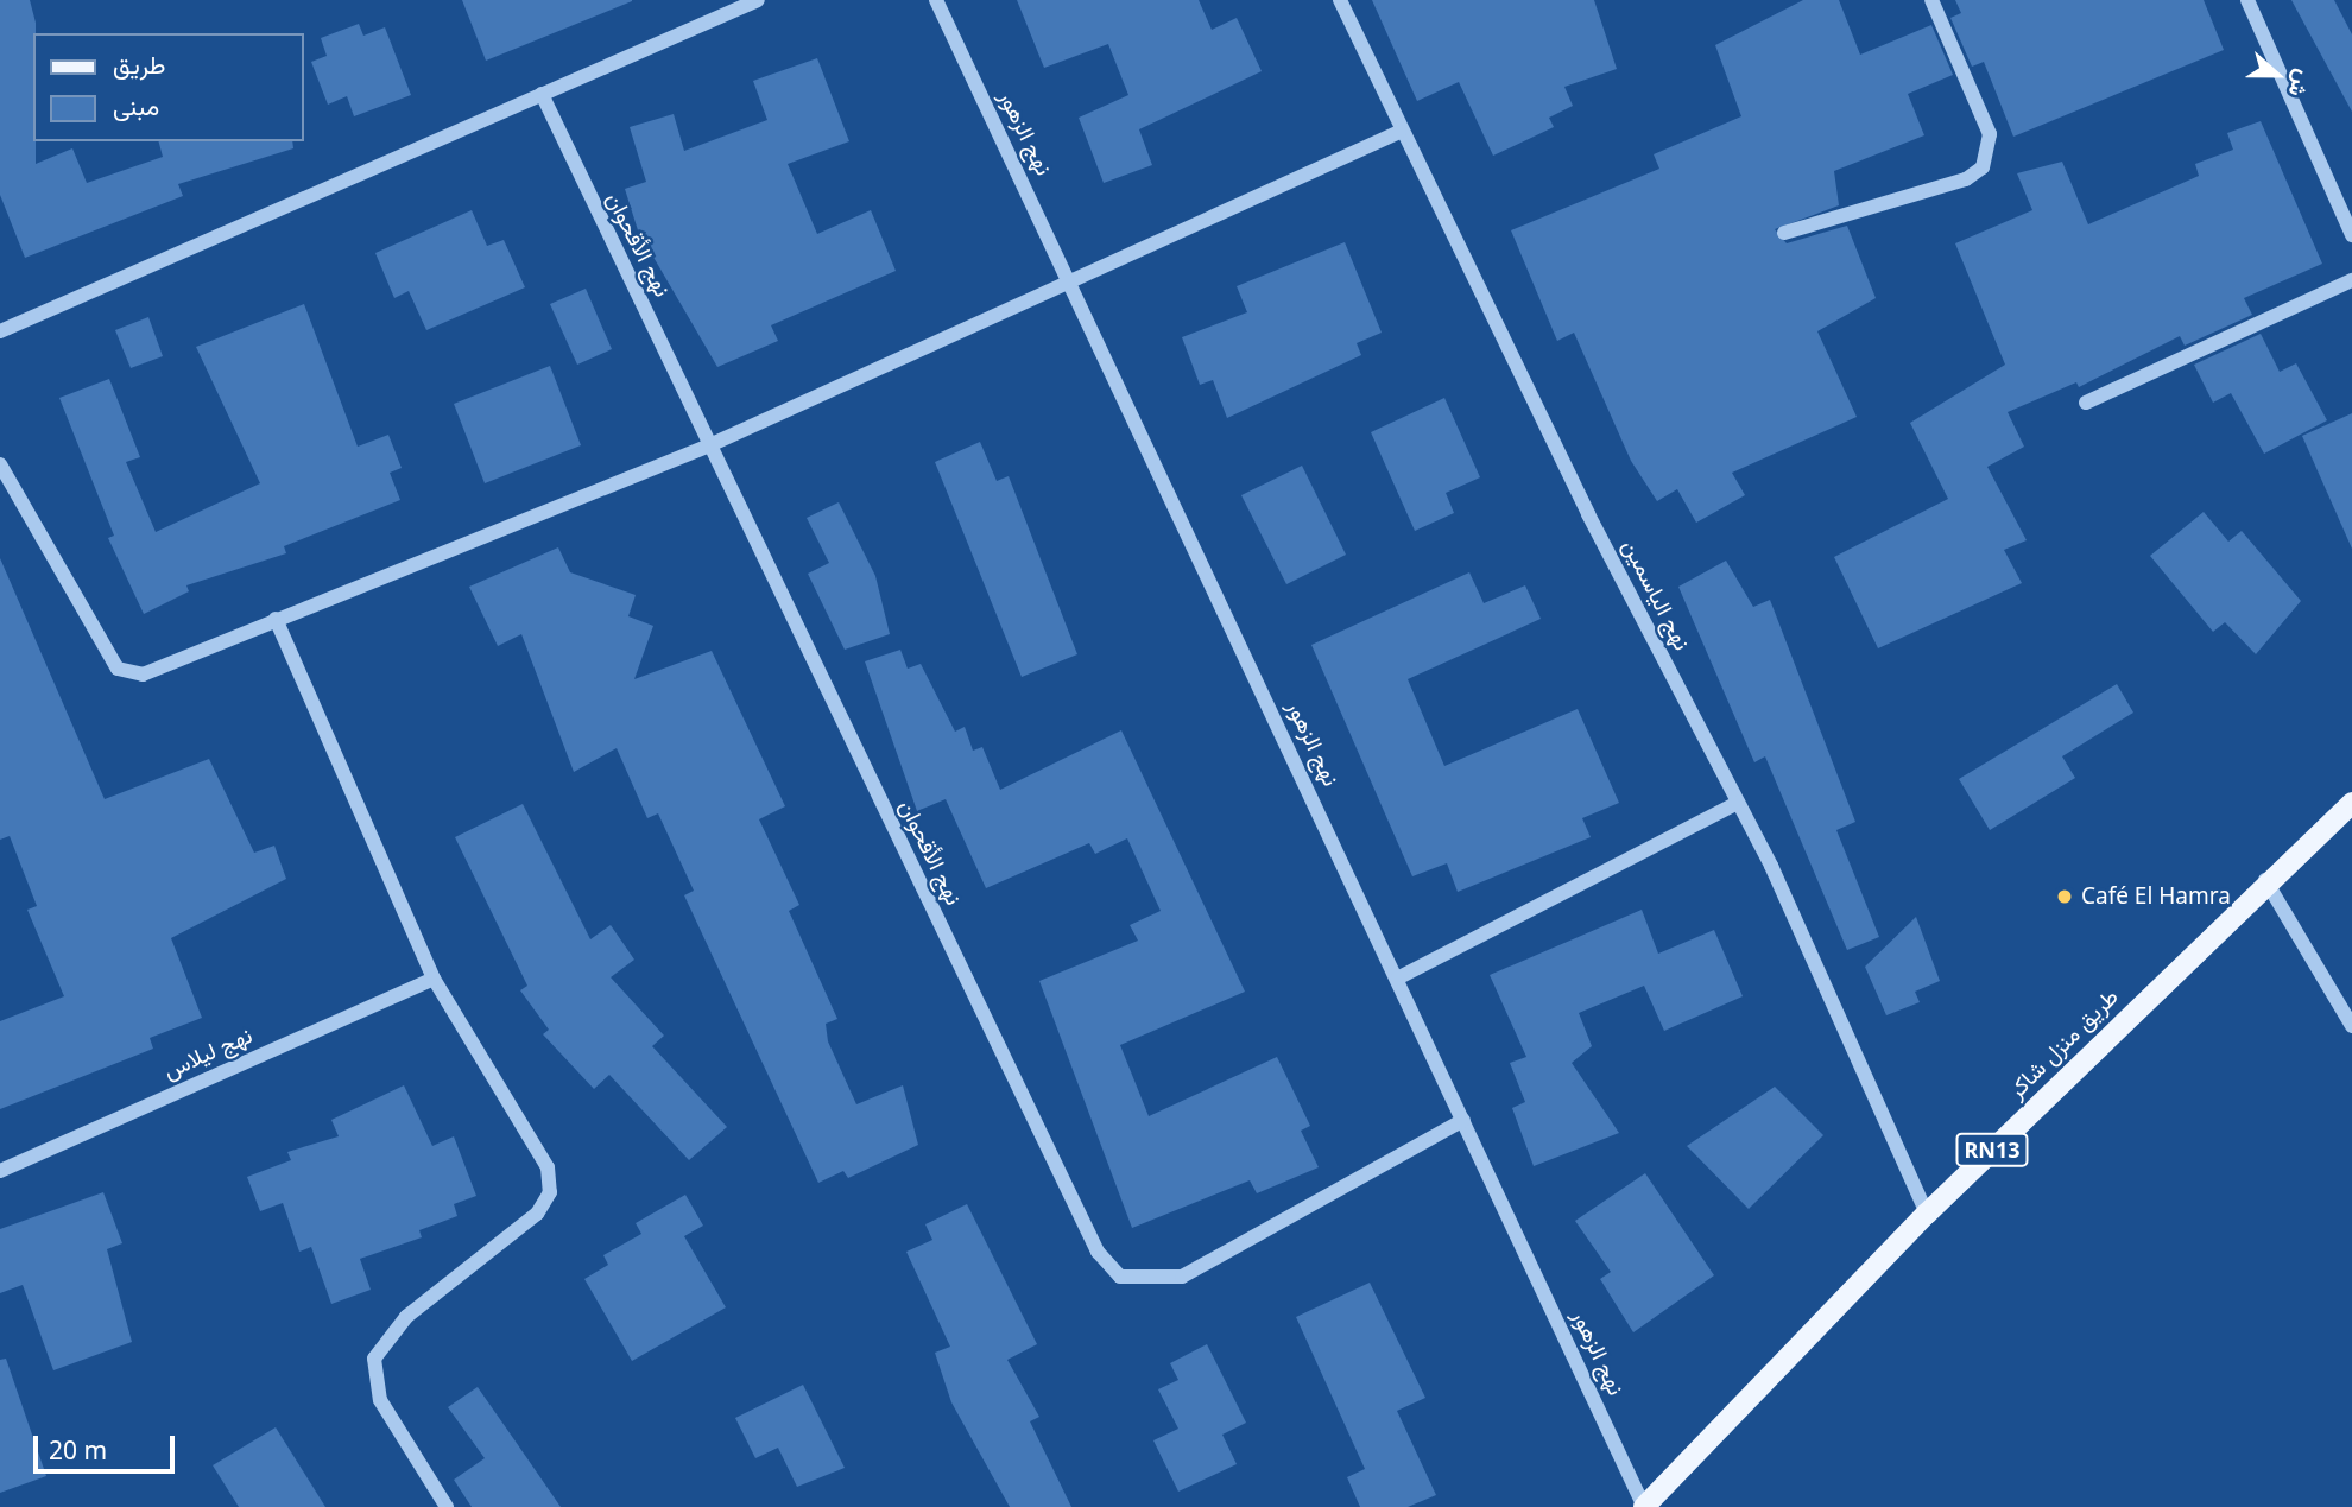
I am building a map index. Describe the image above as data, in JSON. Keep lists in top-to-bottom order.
{
  "streets": {
    "main road": ["طريق منزل شاكر", "RN13"],
    "street": [
      "نهج الزهور",
      "نهج الأقحوان",
      "نهج الياسمين",
      "نهج ليلاس"
    ]
  },
  "crossings": [
    ["نهج الزهور", "نهج الأقحوان"],
    ["نهج الزهور", "طريق منزل شاكر"],
    ["نهج الياسمين", "طريق منزل شاكر"]
  ],
  "places": ["Café El Hamra"],
  "legend": ["طريق", "مبنى"],
  "scale_bar": "20 m",
  "north": "right"
}
